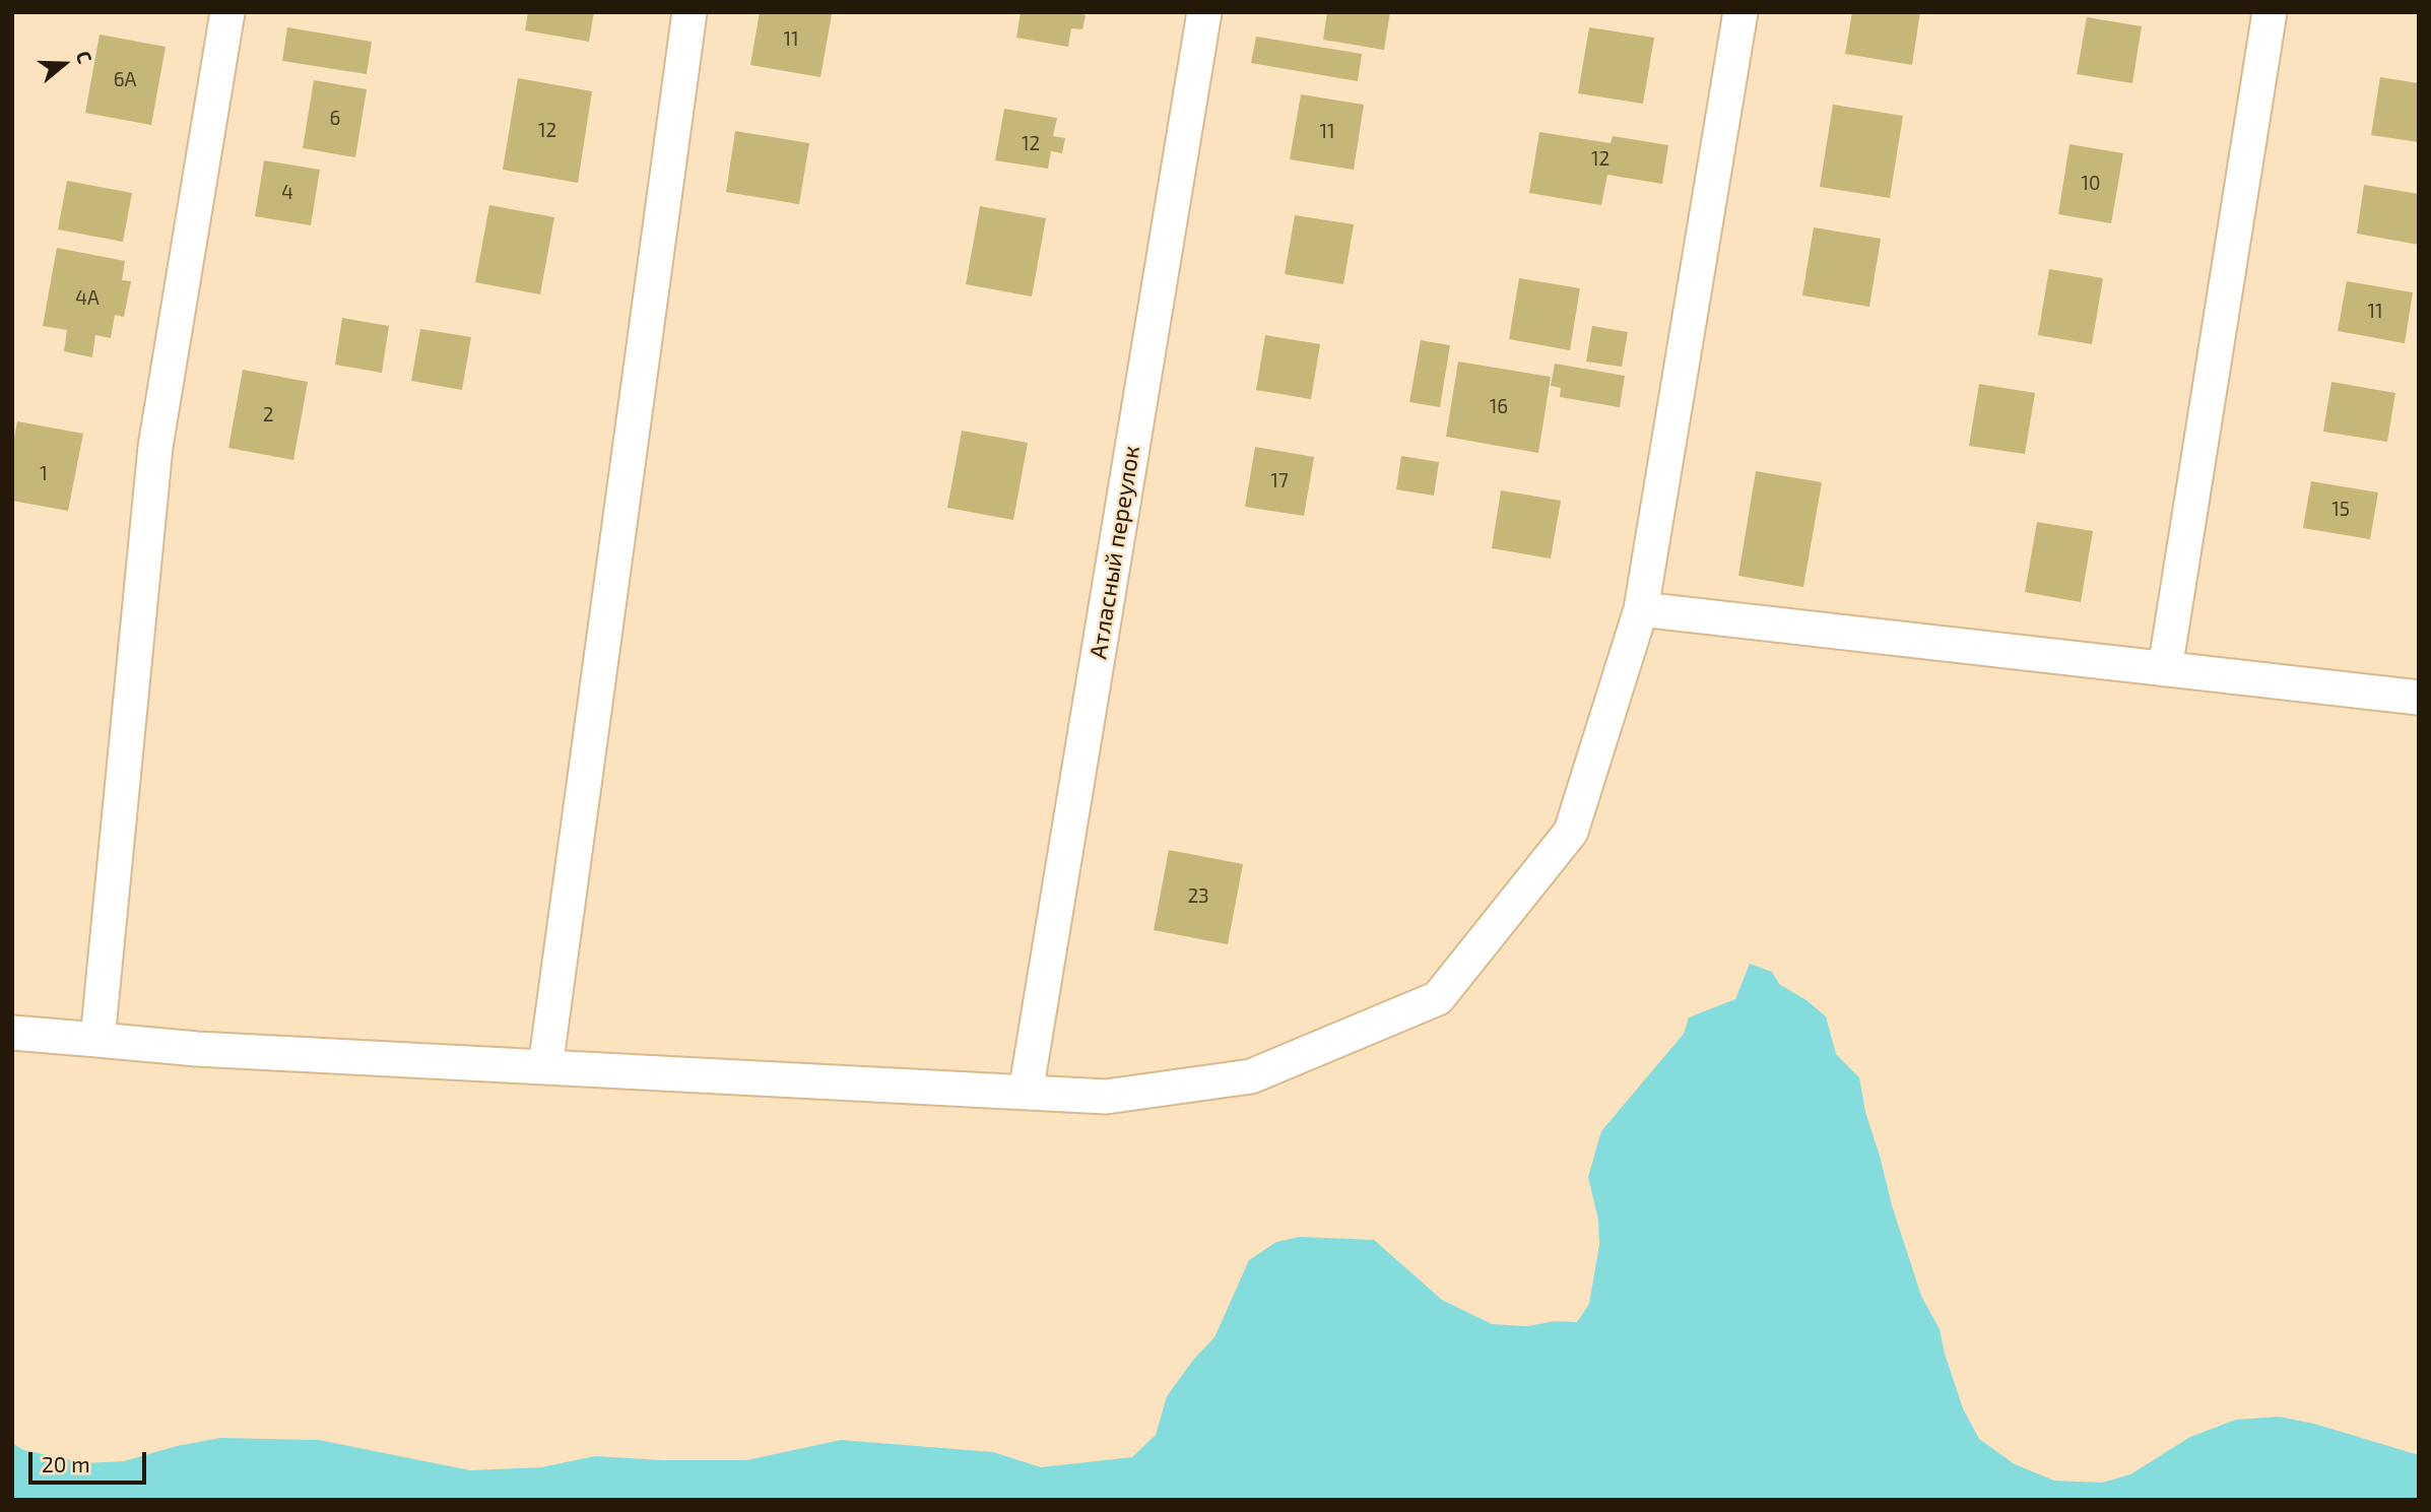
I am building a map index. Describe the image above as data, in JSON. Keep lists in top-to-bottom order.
{
  "streets": {
    "street": ["Атласный переулок"]
  },
  "house_numbers": [
    "11",
    "6А",
    "6",
    "12",
    "11",
    "12",
    "12",
    "10",
    "4",
    "4А",
    "11",
    "16",
    "2",
    "1",
    "17",
    "15",
    "23"
  ],
  "scale_bar": "20 m",
  "north": "right"
}
